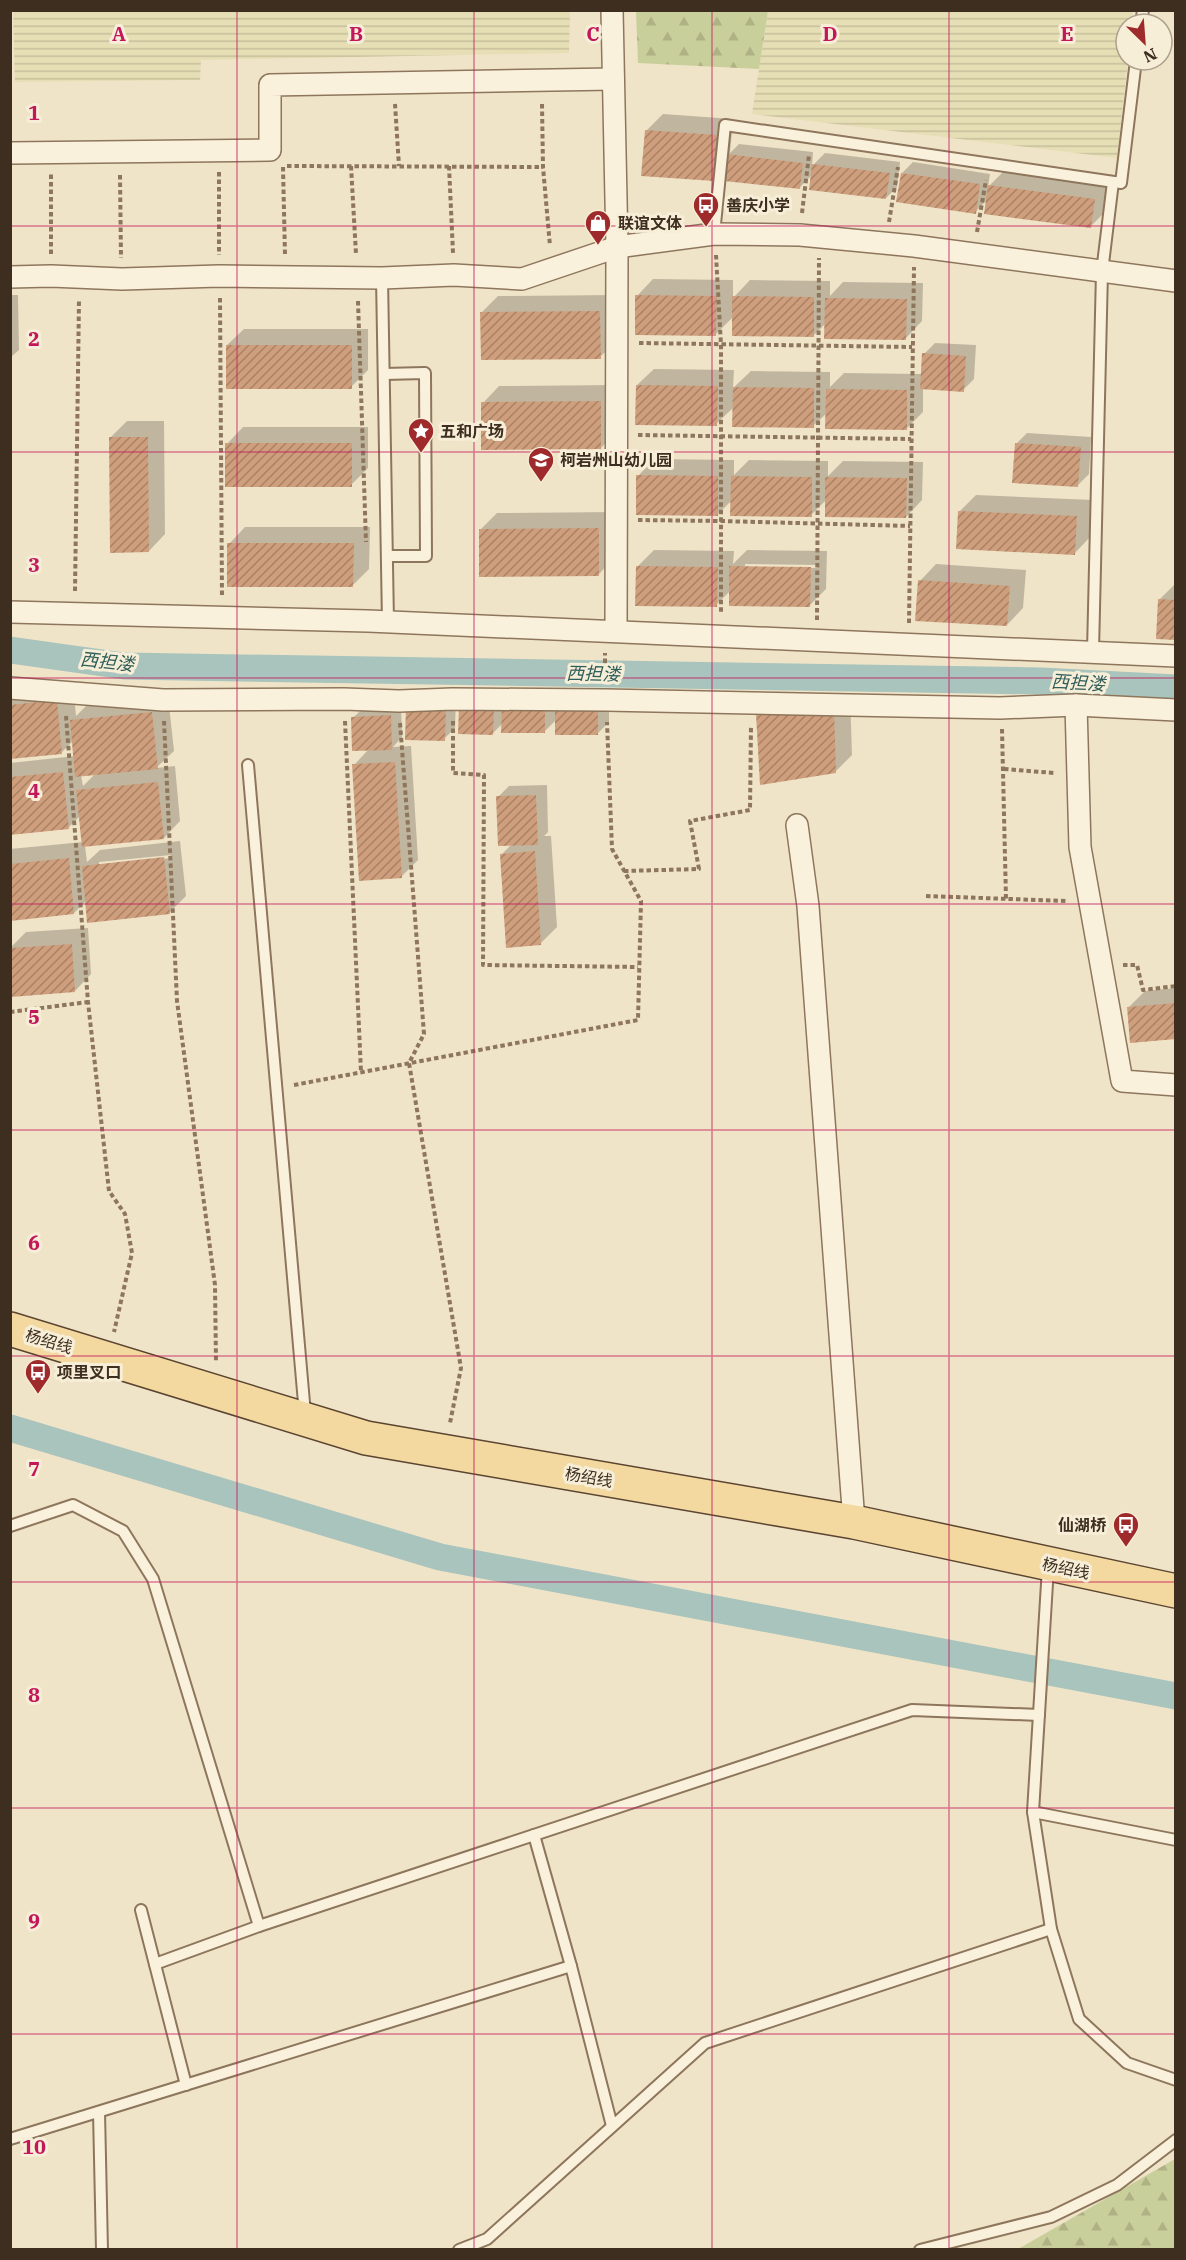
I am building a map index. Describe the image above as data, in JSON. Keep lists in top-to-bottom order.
{
  "streets": {
    "main road": ["杨绍线"]
  },
  "water": ["西担溇"],
  "places": {
    "bus stop": ["善庆小学", "项里叉口", "仙湖桥"],
    "shop": ["联谊文体"],
    "place": ["五和广场"],
    "school or university": ["柯岩州山幼儿园"]
  },
  "north": "bottom right",
  "grid": {
    "columns": [
      "A",
      "B",
      "C",
      "D",
      "E"
    ],
    "rows": [
      "1",
      "2",
      "3",
      "4",
      "5",
      "6",
      "7",
      "8",
      "9",
      "10"
    ]
  }
}
